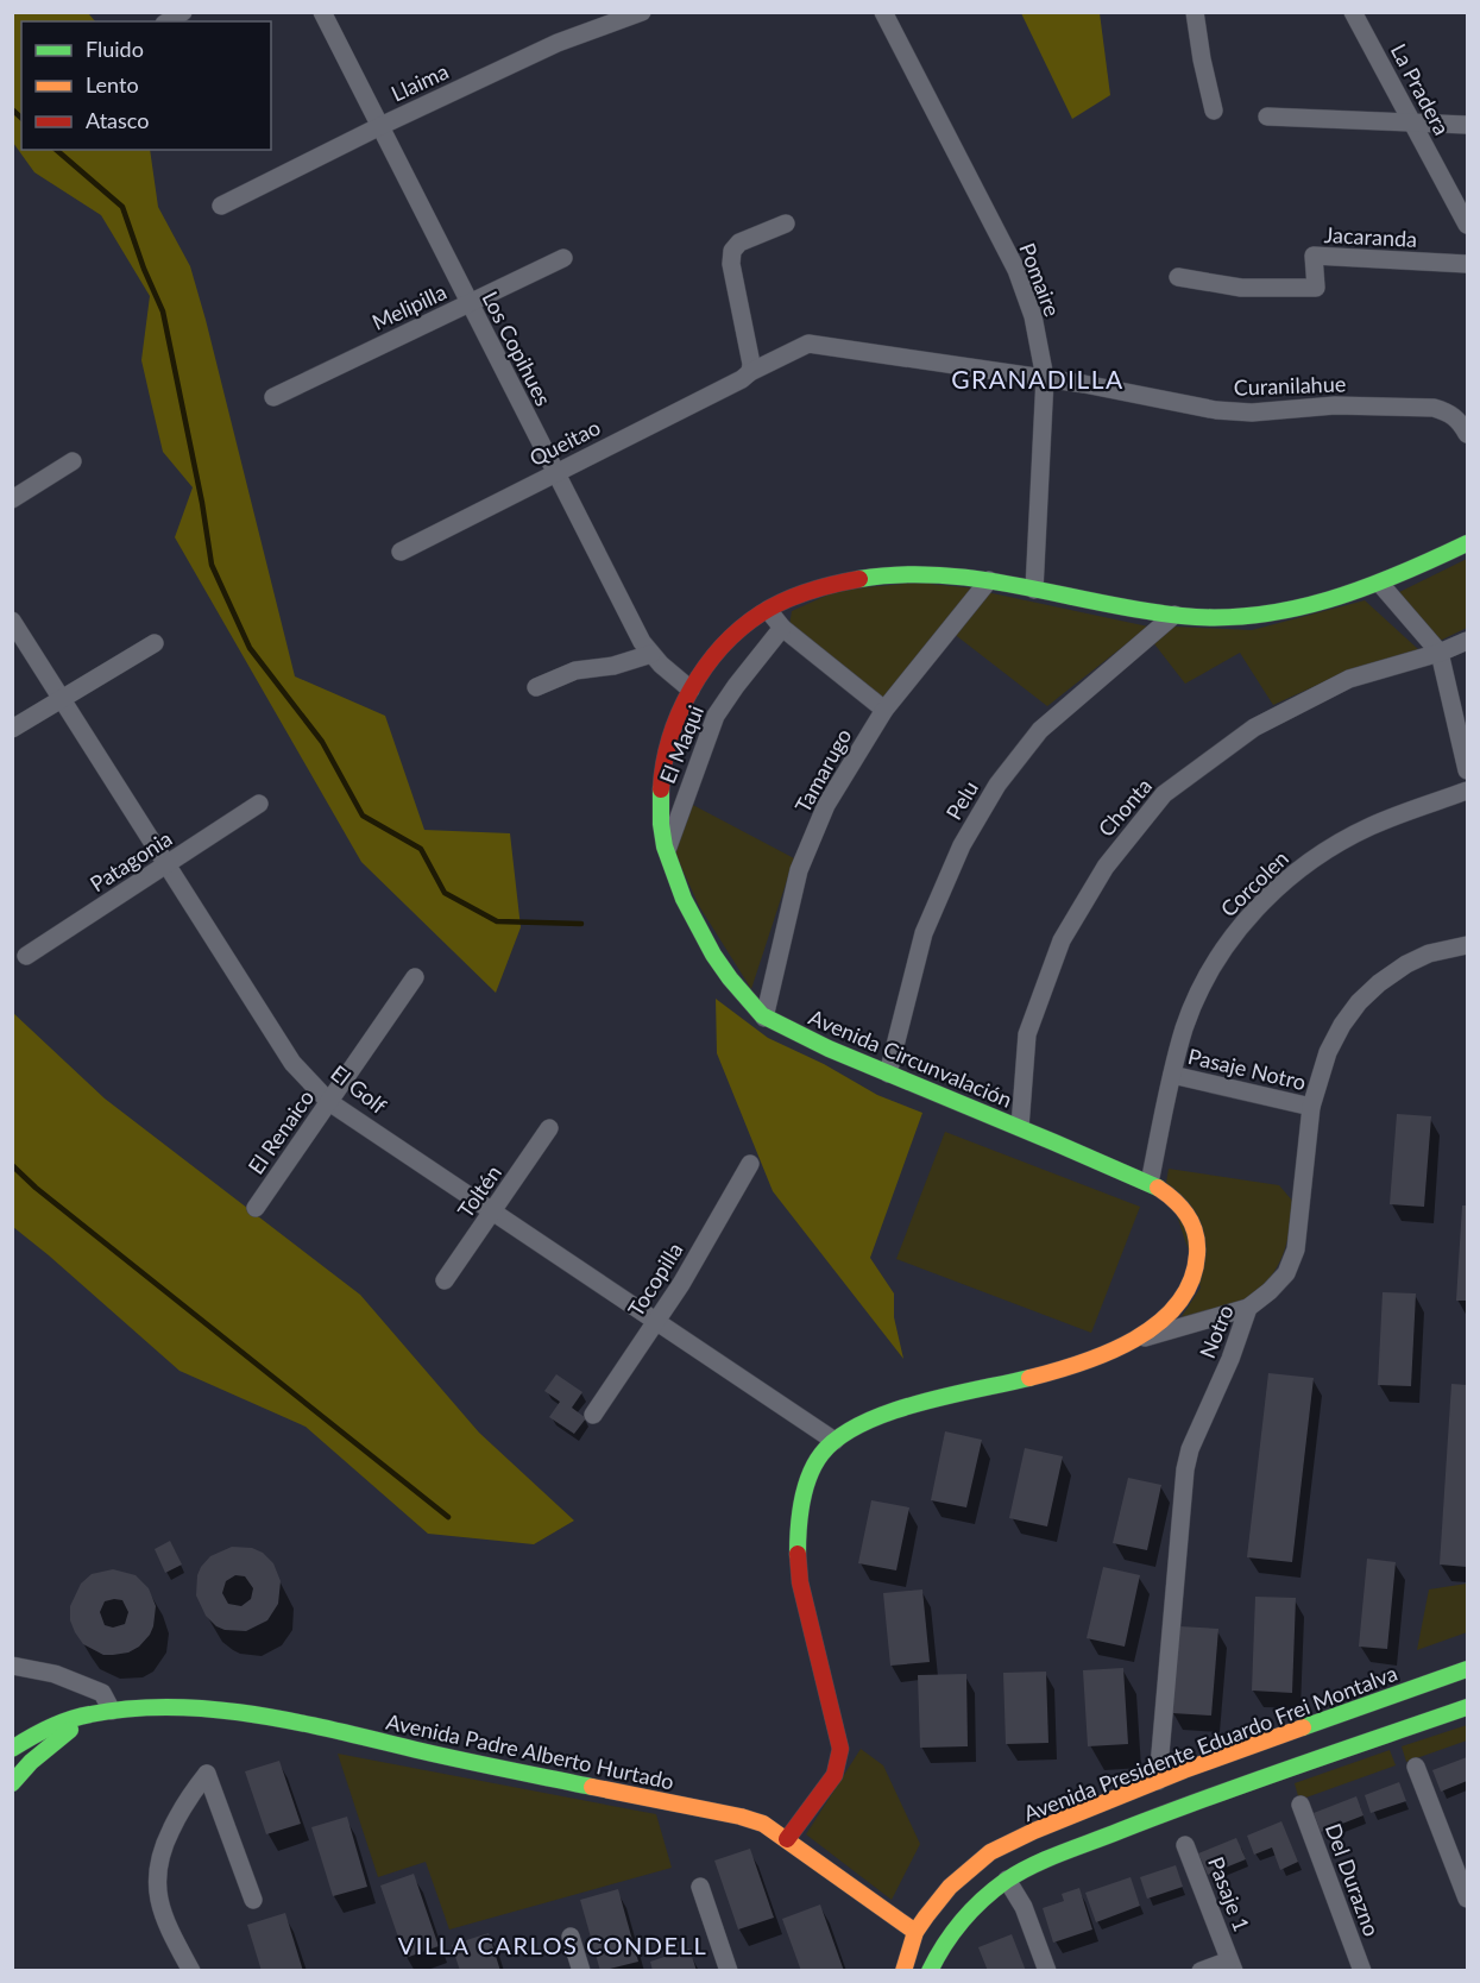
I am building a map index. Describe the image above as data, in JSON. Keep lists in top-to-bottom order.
{
  "streets": {
    "street": [
      "Llaima",
      "La Pradera",
      "Jacaranda",
      "Pomaire",
      "Melipilla",
      "Los Copihues",
      "Curanilahue",
      "Queitao",
      "El Maqui",
      "Tamarugo",
      "Pelu",
      "Chonta",
      "Patagonia",
      "Corcolen",
      "Avenida Circunvalación",
      "Pasaje Notro",
      "El Golf",
      "El Renaico",
      "Toltén",
      "Tocopilla",
      "Notro",
      "Avenida Presidente Eduardo Frei Montalva",
      "Avenida Padre Alberto Hurtado",
      "Del Durazno",
      "Pasaje 1"
    ]
  },
  "crossings": [
    ["Llaima", "Los Copihues"],
    ["Pomaire", "Curanilahue"],
    ["Pomaire", "Avenida Circunvalación"],
    ["Melipilla", "Los Copihues"],
    ["Los Copihues", "Queitao"],
    ["Los Copihues", "Avenida Circunvalación"],
    ["Curanilahue", "Queitao"],
    ["El Maqui", "Avenida Circunvalación"],
    ["Tamarugo", "Avenida Circunvalación"],
    ["Pelu", "Avenida Circunvalación"],
    ["Chonta", "Avenida Circunvalación"],
    ["Patagonia", "El Golf"],
    ["Corcolen", "Avenida Circunvalación"],
    ["Corcolen", "Pasaje Notro"],
    ["Avenida Circunvalación", "El Golf"],
    ["Avenida Circunvalación", "Avenida Padre Alberto Hurtado"],
    ["Pasaje Notro", "Notro"],
    ["El Golf", "El Renaico"],
    ["El Golf", "Toltén"],
    ["El Golf", "Tocopilla"],
    ["Notro", "Avenida Presidente Eduardo Frei Montalva"],
    ["Avenida Presidente Eduardo Frei Montalva", "Avenida Padre Alberto Hurtado"]
  ],
  "districts": ["GRANADILLA", "VILLA CARLOS CONDELL"],
  "legend": ["Fluido", "Lento", "Atasco"]
}
